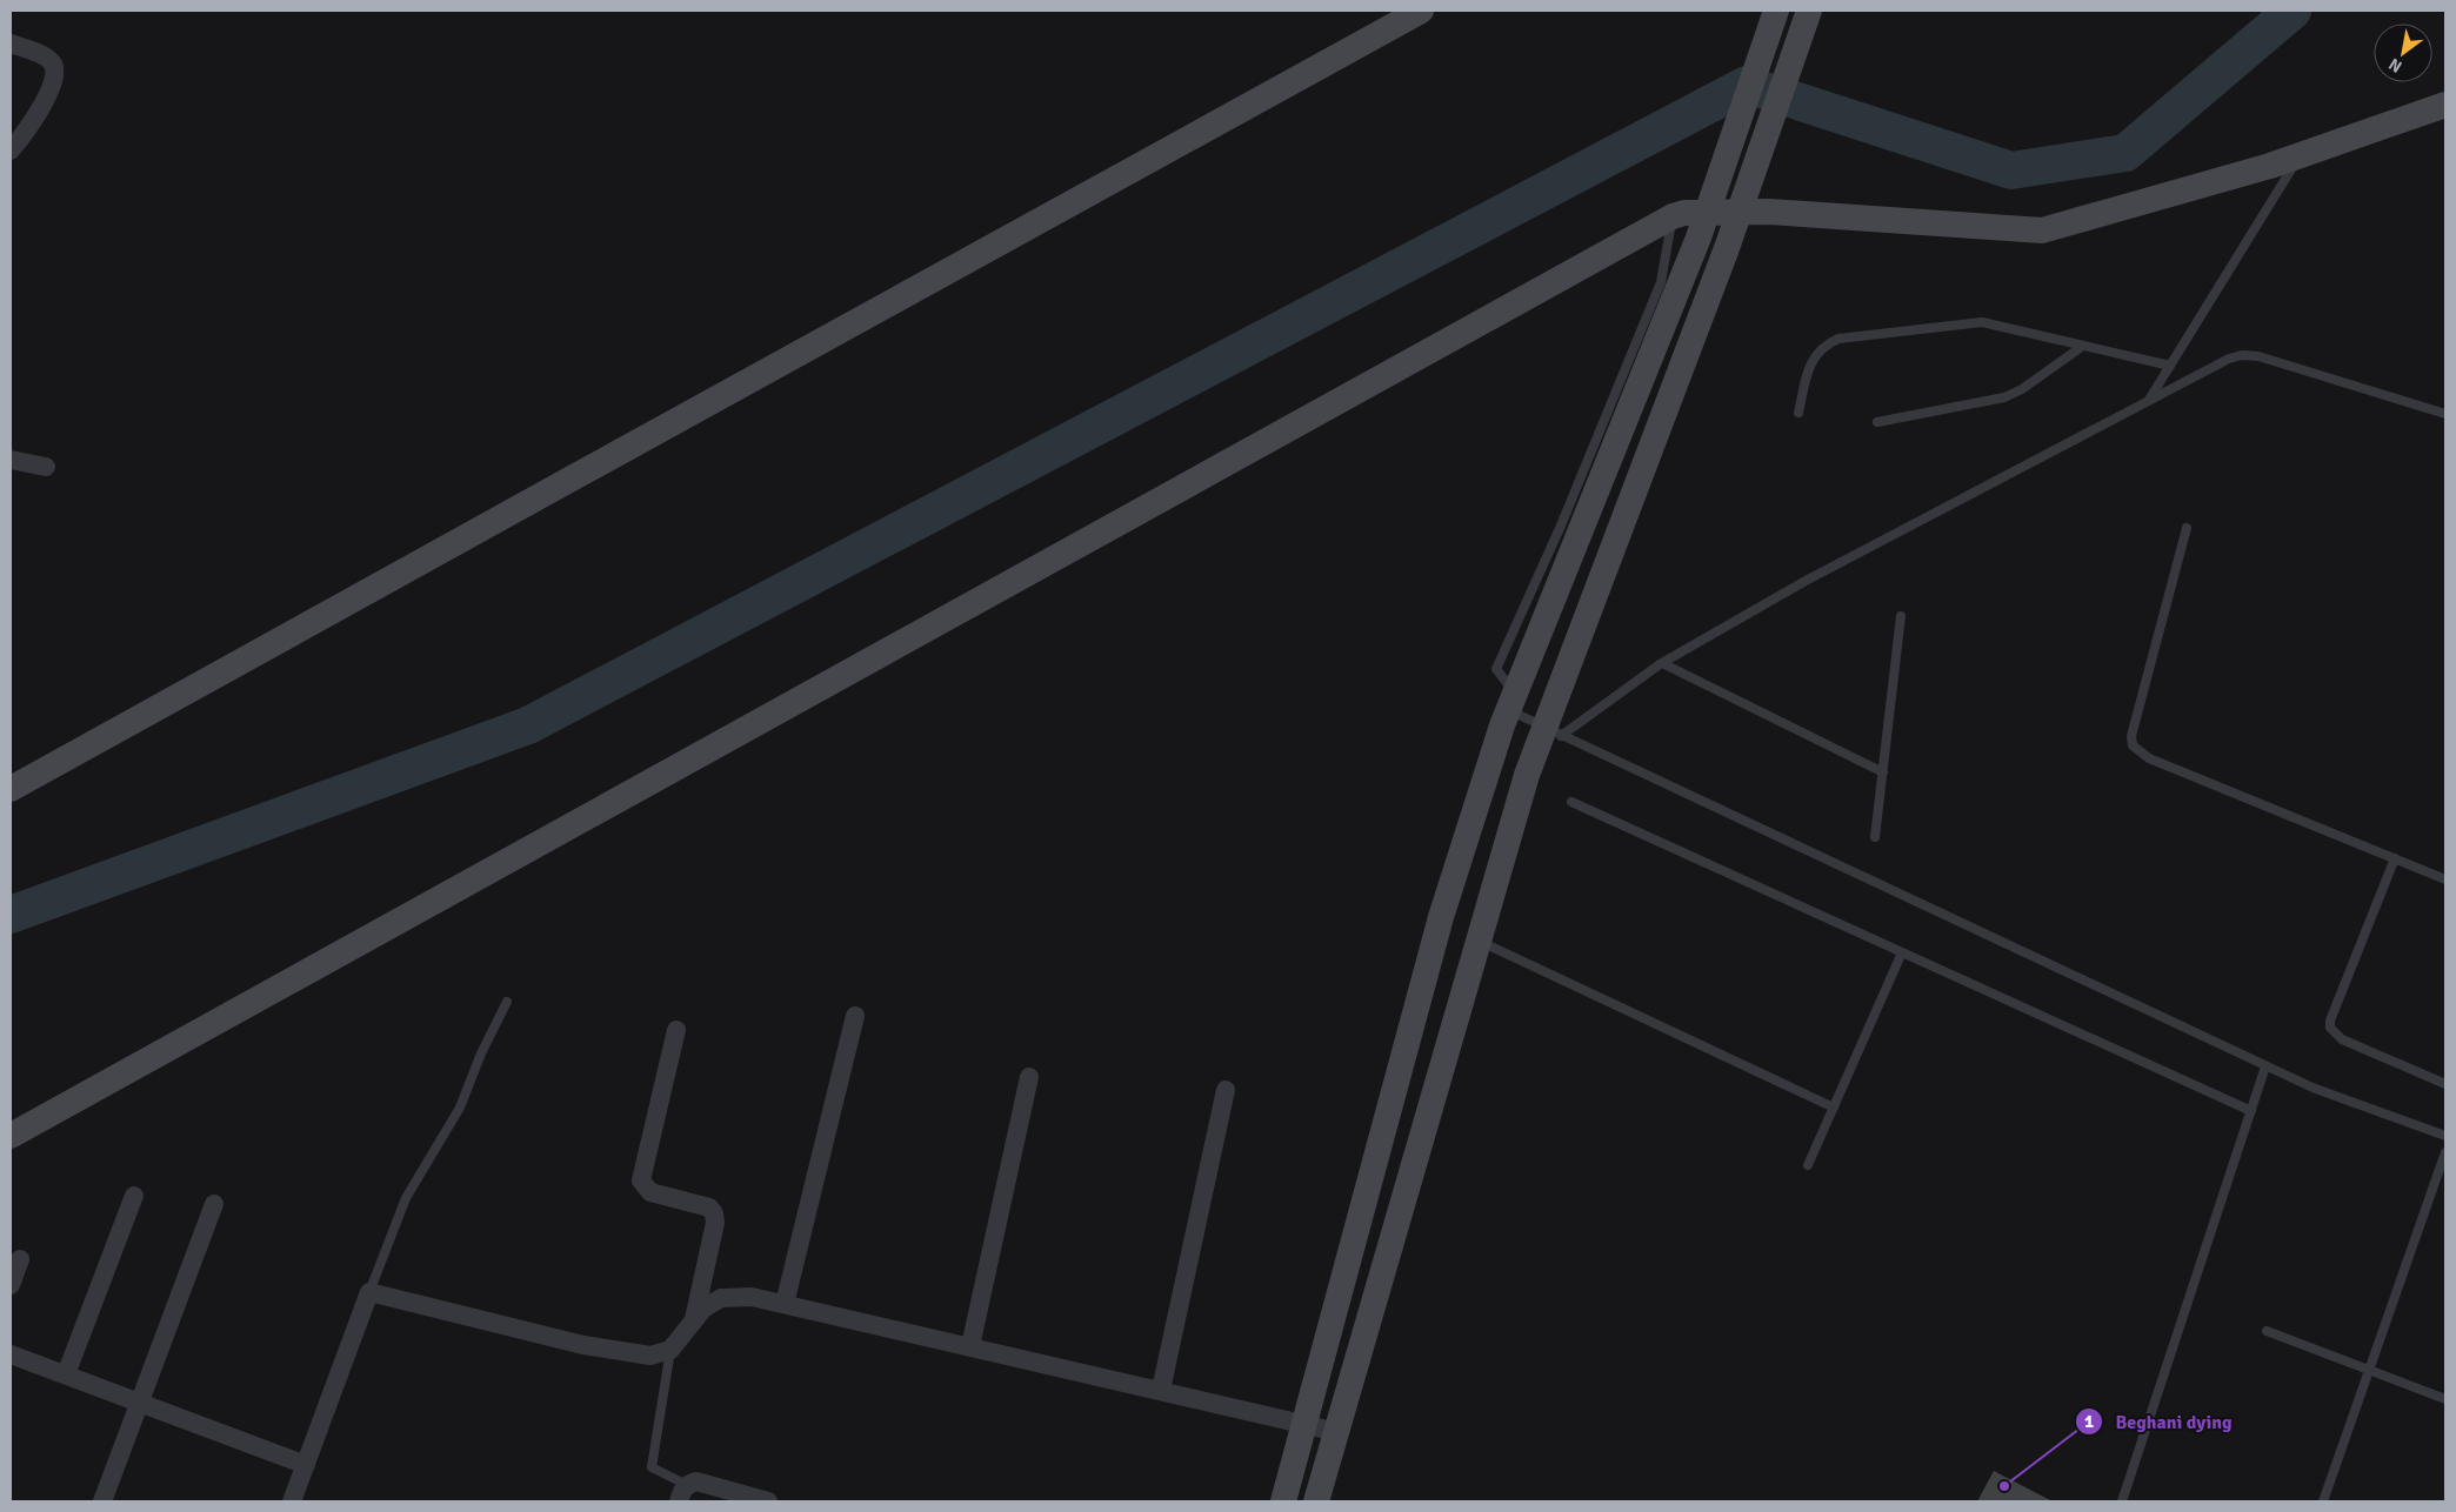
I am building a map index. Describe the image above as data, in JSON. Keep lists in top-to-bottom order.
{
  "places": ["Beghani dying"],
  "north": "bottom left"
}
